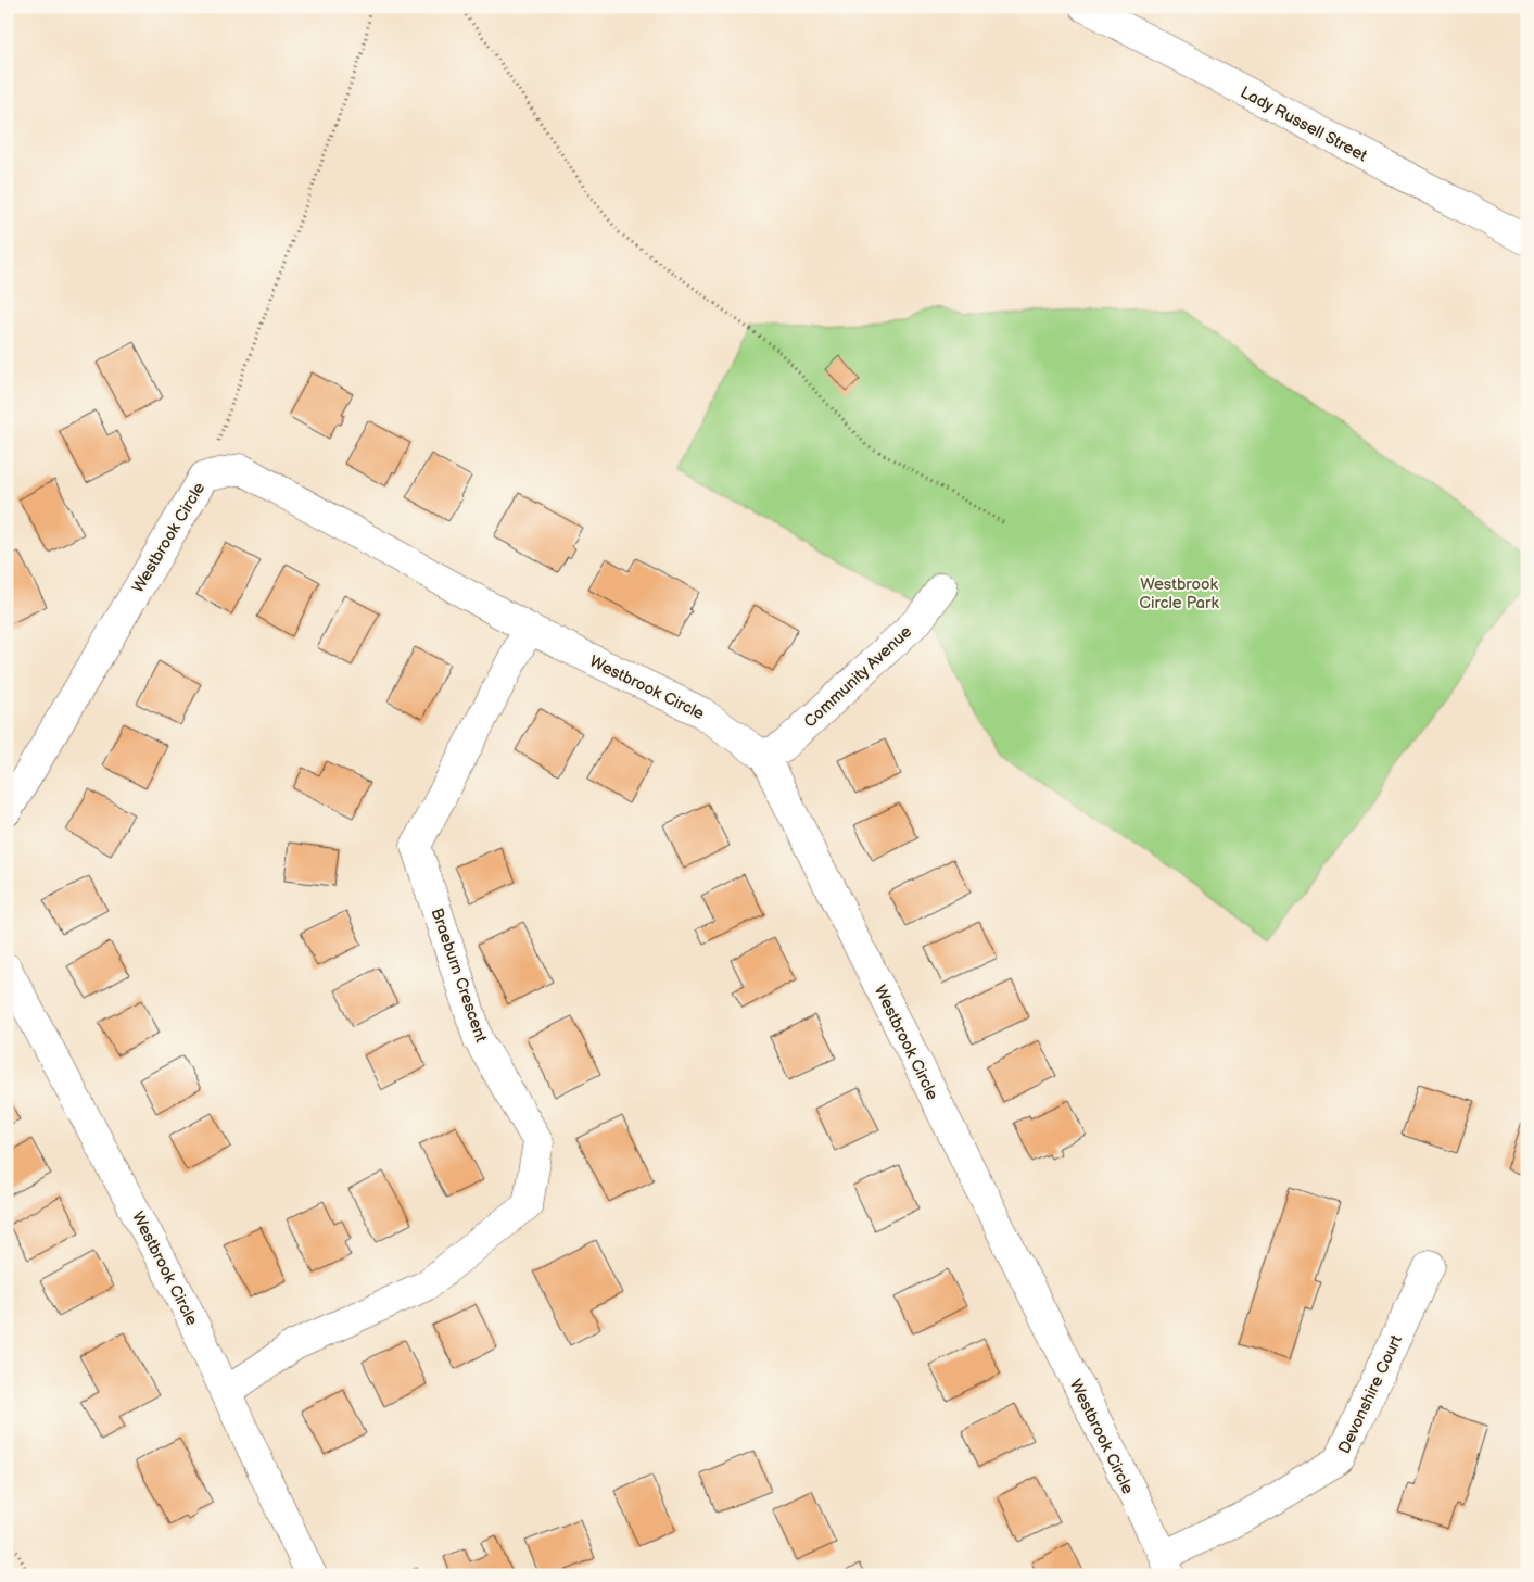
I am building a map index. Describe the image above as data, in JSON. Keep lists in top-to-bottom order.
{
  "streets": {
    "street": [
      "Lady Russell Street",
      "Westbrook Circle",
      "Community Avenue",
      "Braeburn Crescent",
      "Devonshire Court"
    ]
  },
  "crossings": [
    ["Westbrook Circle", "Community Avenue"],
    ["Westbrook Circle", "Braeburn Crescent"],
    ["Westbrook Circle", "Devonshire Court"]
  ],
  "parks": ["Westbrook Circle Park"]
}
